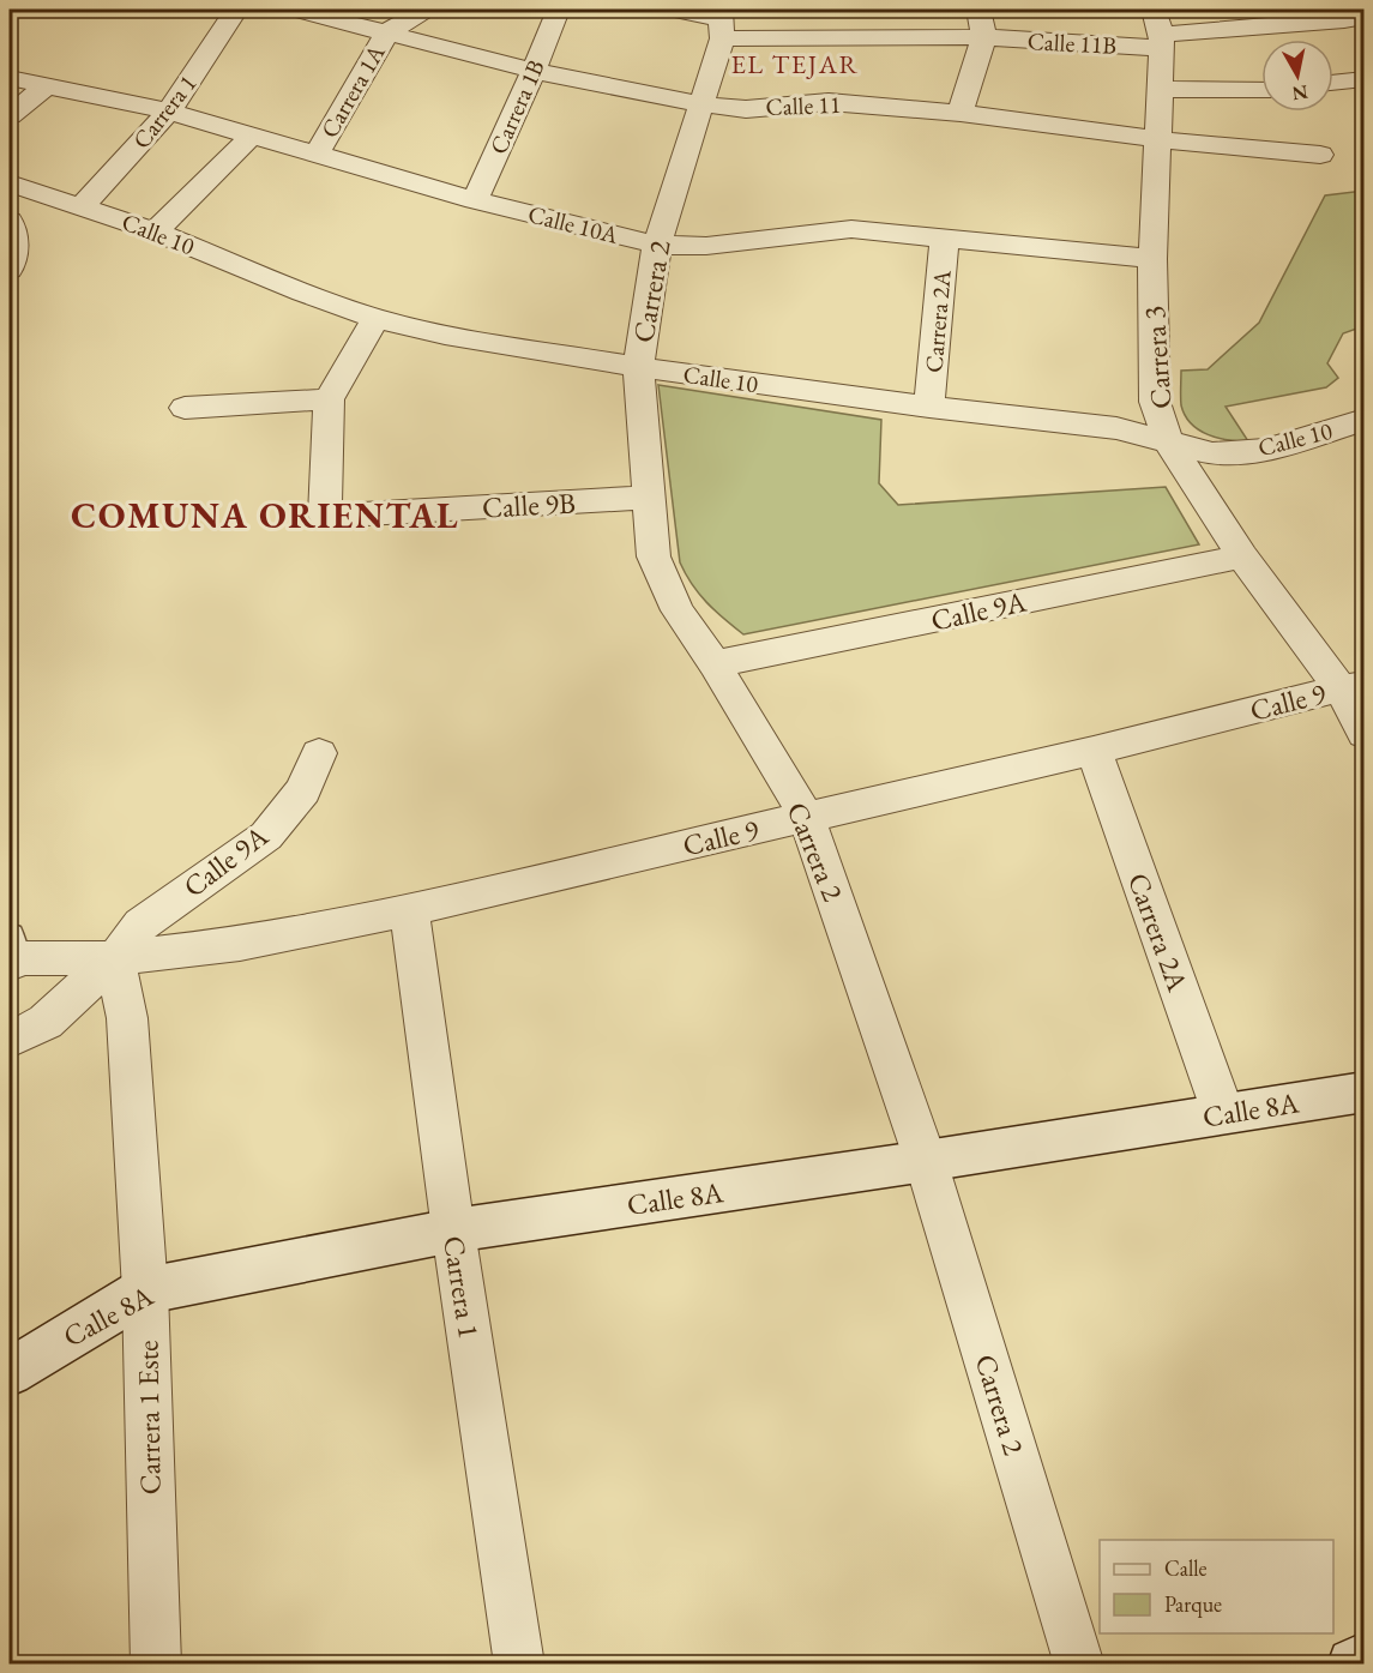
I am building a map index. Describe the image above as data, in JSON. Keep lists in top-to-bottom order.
{
  "streets": {
    "main road": ["Calle 8A"],
    "street": [
      "Calle 11B",
      "Carrera 1A",
      "Calle 11",
      "Carrera 1B",
      "Carrera 1",
      "Calle 10A",
      "Calle 10",
      "Carrera 2",
      "Carrera 2A",
      "Carrera 3",
      "Calle 9B",
      "Calle 9A",
      "Calle 9",
      "Carrera 1 Este"
    ]
  },
  "crossings": [
    ["Calle 11B", "Carrera 2"],
    ["Calle 11B", "Carrera 3"],
    ["Carrera 1A", "Calle 11"],
    ["Carrera 1A", "Calle 10A"],
    ["Calle 11", "Carrera 1B"],
    ["Calle 11", "Carrera 2"],
    ["Calle 11", "Carrera 3"],
    ["Carrera 1B", "Calle 10A"],
    ["Carrera 1", "Calle 10A"],
    ["Carrera 1", "Calle 10"],
    ["Carrera 1", "Calle 9"],
    ["Carrera 1", "Calle 8A"],
    ["Calle 10A", "Carrera 2"],
    ["Calle 10A", "Carrera 2A"],
    ["Calle 10A", "Carrera 3"],
    ["Calle 10", "Carrera 2"],
    ["Calle 10", "Carrera 2A"],
    ["Calle 10", "Carrera 3"],
    ["Carrera 2", "Calle 9B"],
    ["Carrera 2", "Calle 9A"],
    ["Carrera 2", "Calle 9"],
    ["Carrera 2", "Calle 8A"],
    ["Carrera 2A", "Calle 9"],
    ["Carrera 2A", "Calle 8A"],
    ["Carrera 3", "Calle 9A"],
    ["Carrera 3", "Calle 9"],
    ["Calle 9A", "Calle 9"],
    ["Calle 9A", "Carrera 1 Este"],
    ["Calle 9", "Carrera 1 Este"],
    ["Calle 8A", "Carrera 1 Este"]
  ],
  "districts": ["EL TEJAR", "COMUNA ORIENTAL"],
  "legend": ["Calle", "Parque"],
  "north": "bottom"
}
